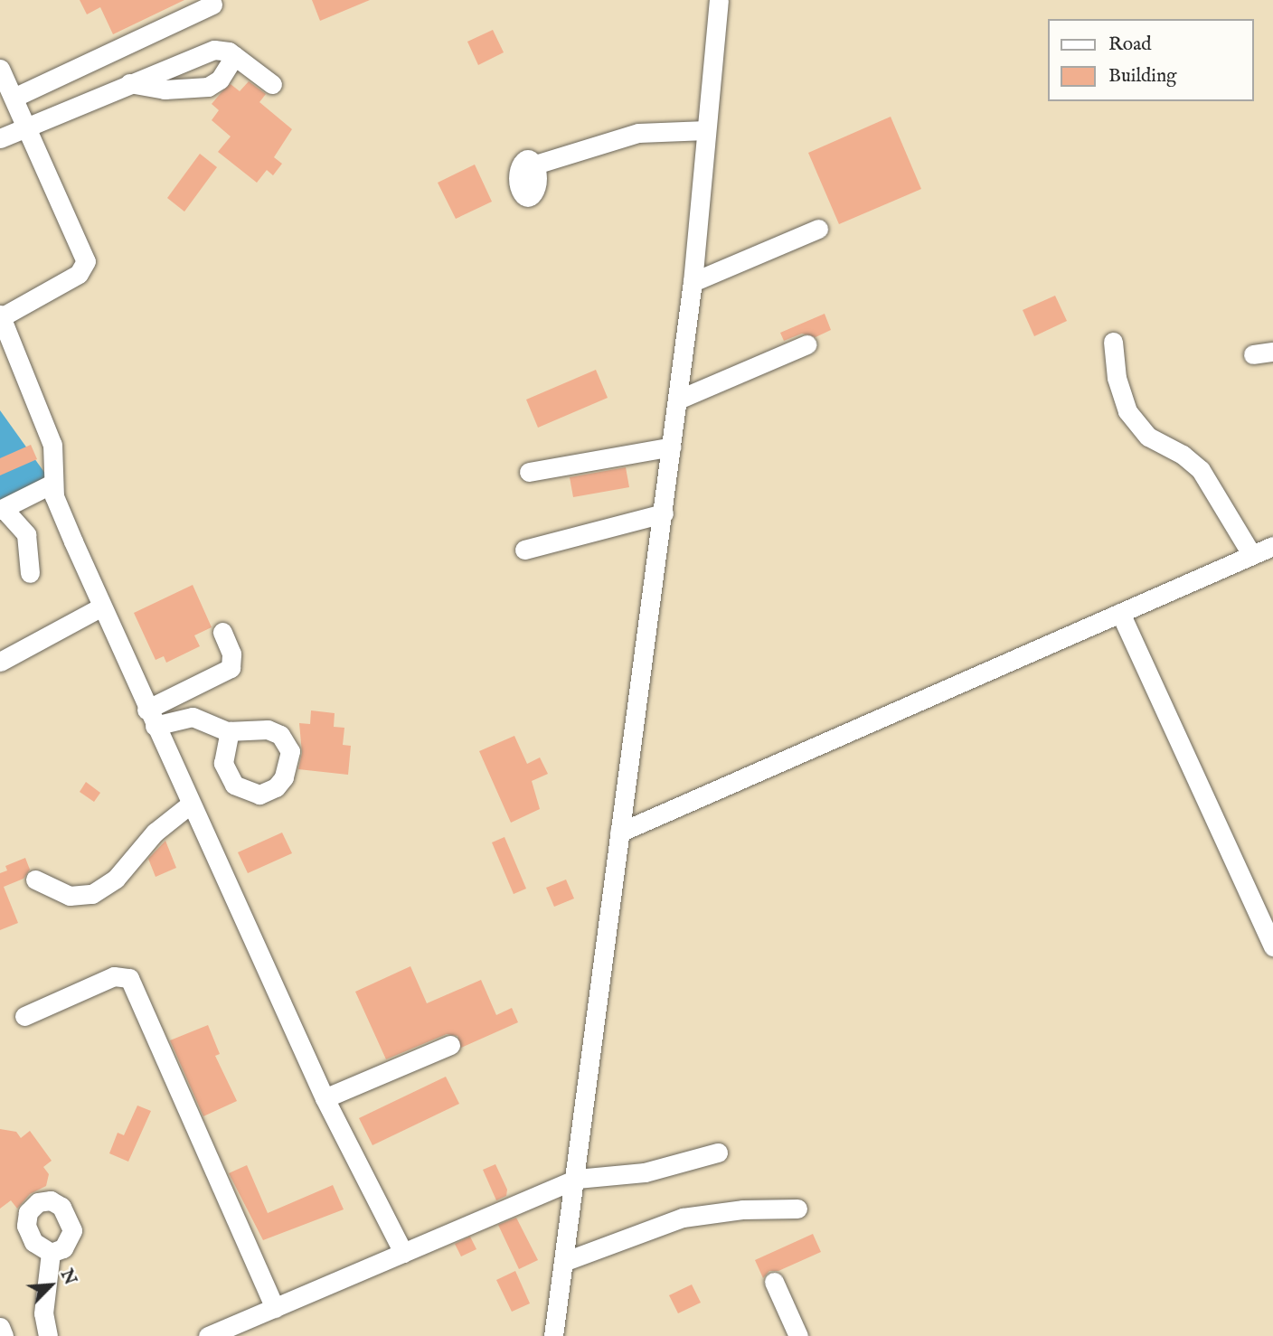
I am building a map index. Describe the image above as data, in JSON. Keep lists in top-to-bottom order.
{
  "legend": ["Road", "Building"],
  "north": "top right"
}
